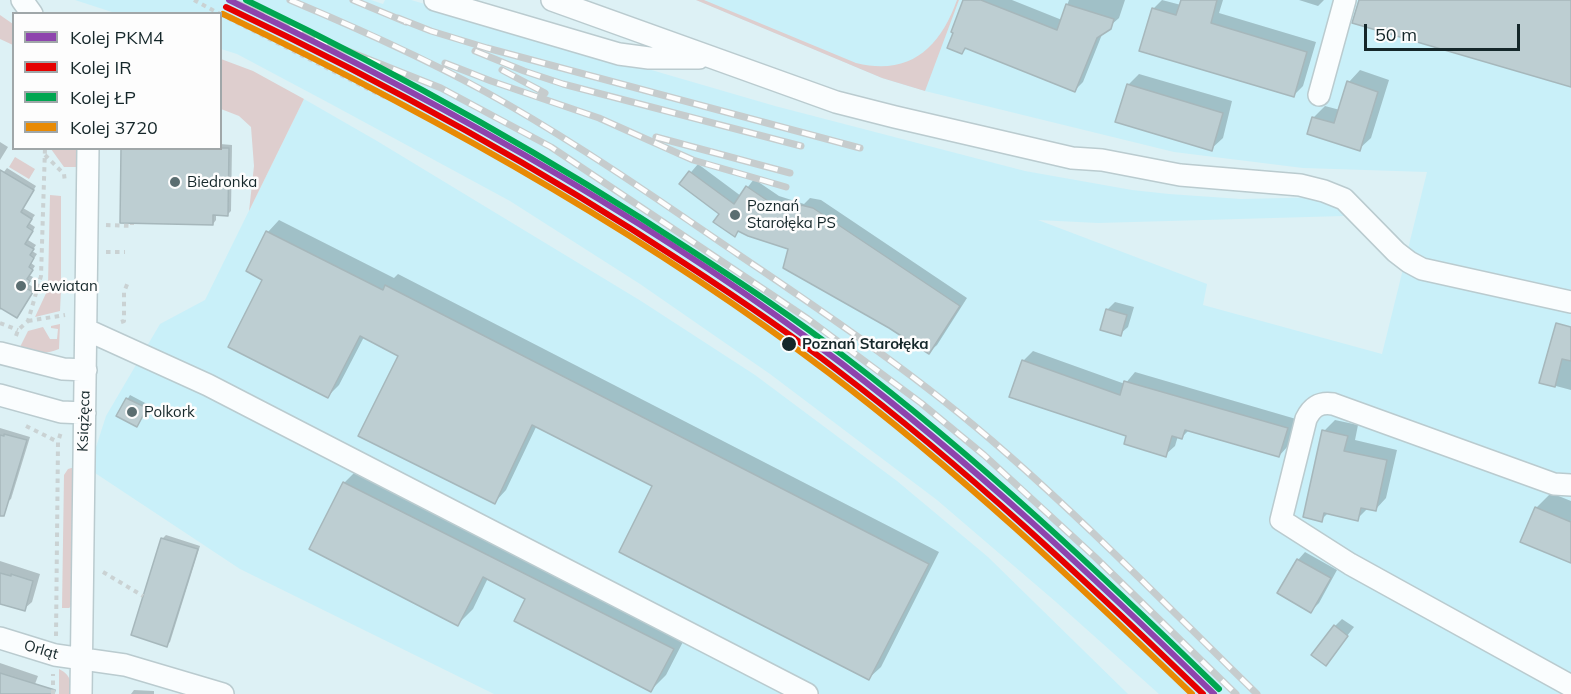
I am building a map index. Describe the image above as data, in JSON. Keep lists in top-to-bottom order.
{
  "streets": {
    "street": ["Książęca", "Orląt"]
  },
  "crossings": [
    ["Książęca", "Orląt"]
  ],
  "places": [
    "Biedronka",
    "Poznań Starołęka PS",
    "Lewiatan",
    "Poznań Starołęka",
    "Polkork"
  ],
  "lines": [
    "rail line PKM4",
    "rail line ŁP",
    "rail line IR",
    "rail line 3720"
  ],
  "legend": [
    "Kolej PKM4",
    "Kolej IR",
    "Kolej ŁP",
    "Kolej 3720"
  ],
  "scale_bar": "50 m"
}
